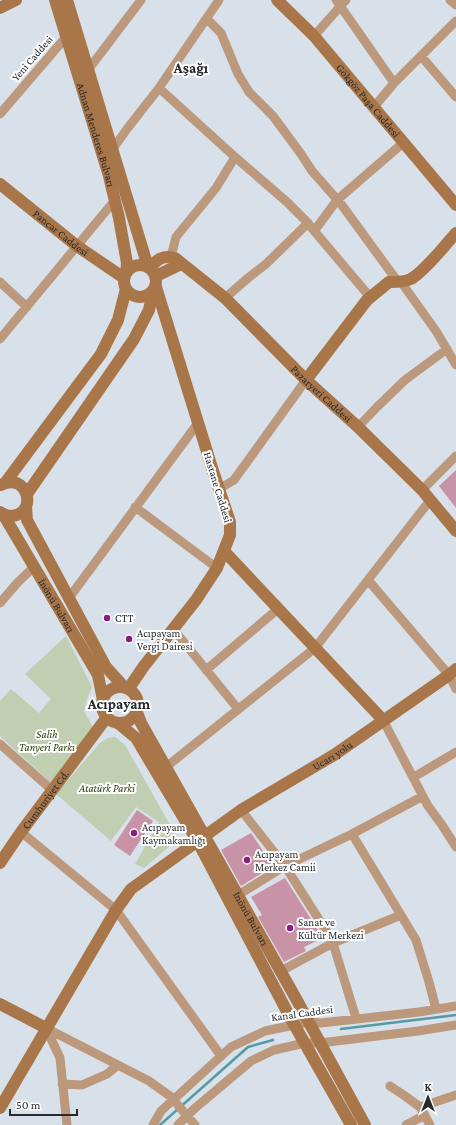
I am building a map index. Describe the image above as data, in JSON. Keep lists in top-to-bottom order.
{
  "streets": {
    "street": [
      "Yeni Caddesi",
      "Gökgöz Paşa Caddesi",
      "Adnan Menderes Bulvarı",
      "Pancar Caddesi",
      "Pazaryeri Caddesi",
      "Hastane Caddesi",
      "İnönü Bulvarı",
      "Ucarı yolu",
      "Cumhuriyet Cd.",
      "Kanal Caddesi"
    ]
  },
  "crossings": [
    ["Yeni Caddesi", "Adnan Menderes Bulvarı"],
    ["Adnan Menderes Bulvarı", "Pancar Caddesi"],
    ["Adnan Menderes Bulvarı", "Hastane Caddesi"],
    ["Adnan Menderes Bulvarı", "İnönü Bulvarı"],
    ["Pancar Caddesi", "Hastane Caddesi"],
    ["Hastane Caddesi", "İnönü Bulvarı"],
    ["Hastane Caddesi", "Cumhuriyet Cd."],
    ["İnönü Bulvarı", "Ucarı yolu"],
    ["İnönü Bulvarı", "Cumhuriyet Cd."],
    ["İnönü Bulvarı", "Kanal Caddesi"]
  ],
  "districts": ["Aşağı", "Acıpayam"],
  "parks": ["Salih Tanyeri Parkı", "Atatürk Parki"],
  "places": [
    "CTT",
    "Acıpayam Vergi Dairesi",
    "Acıpayam Kaymakamlığı",
    "Acıpayam Merkez Camii",
    "Sanat ve Kültür Merkezi"
  ],
  "scale_bar": "50 m",
  "north": "top"
}
